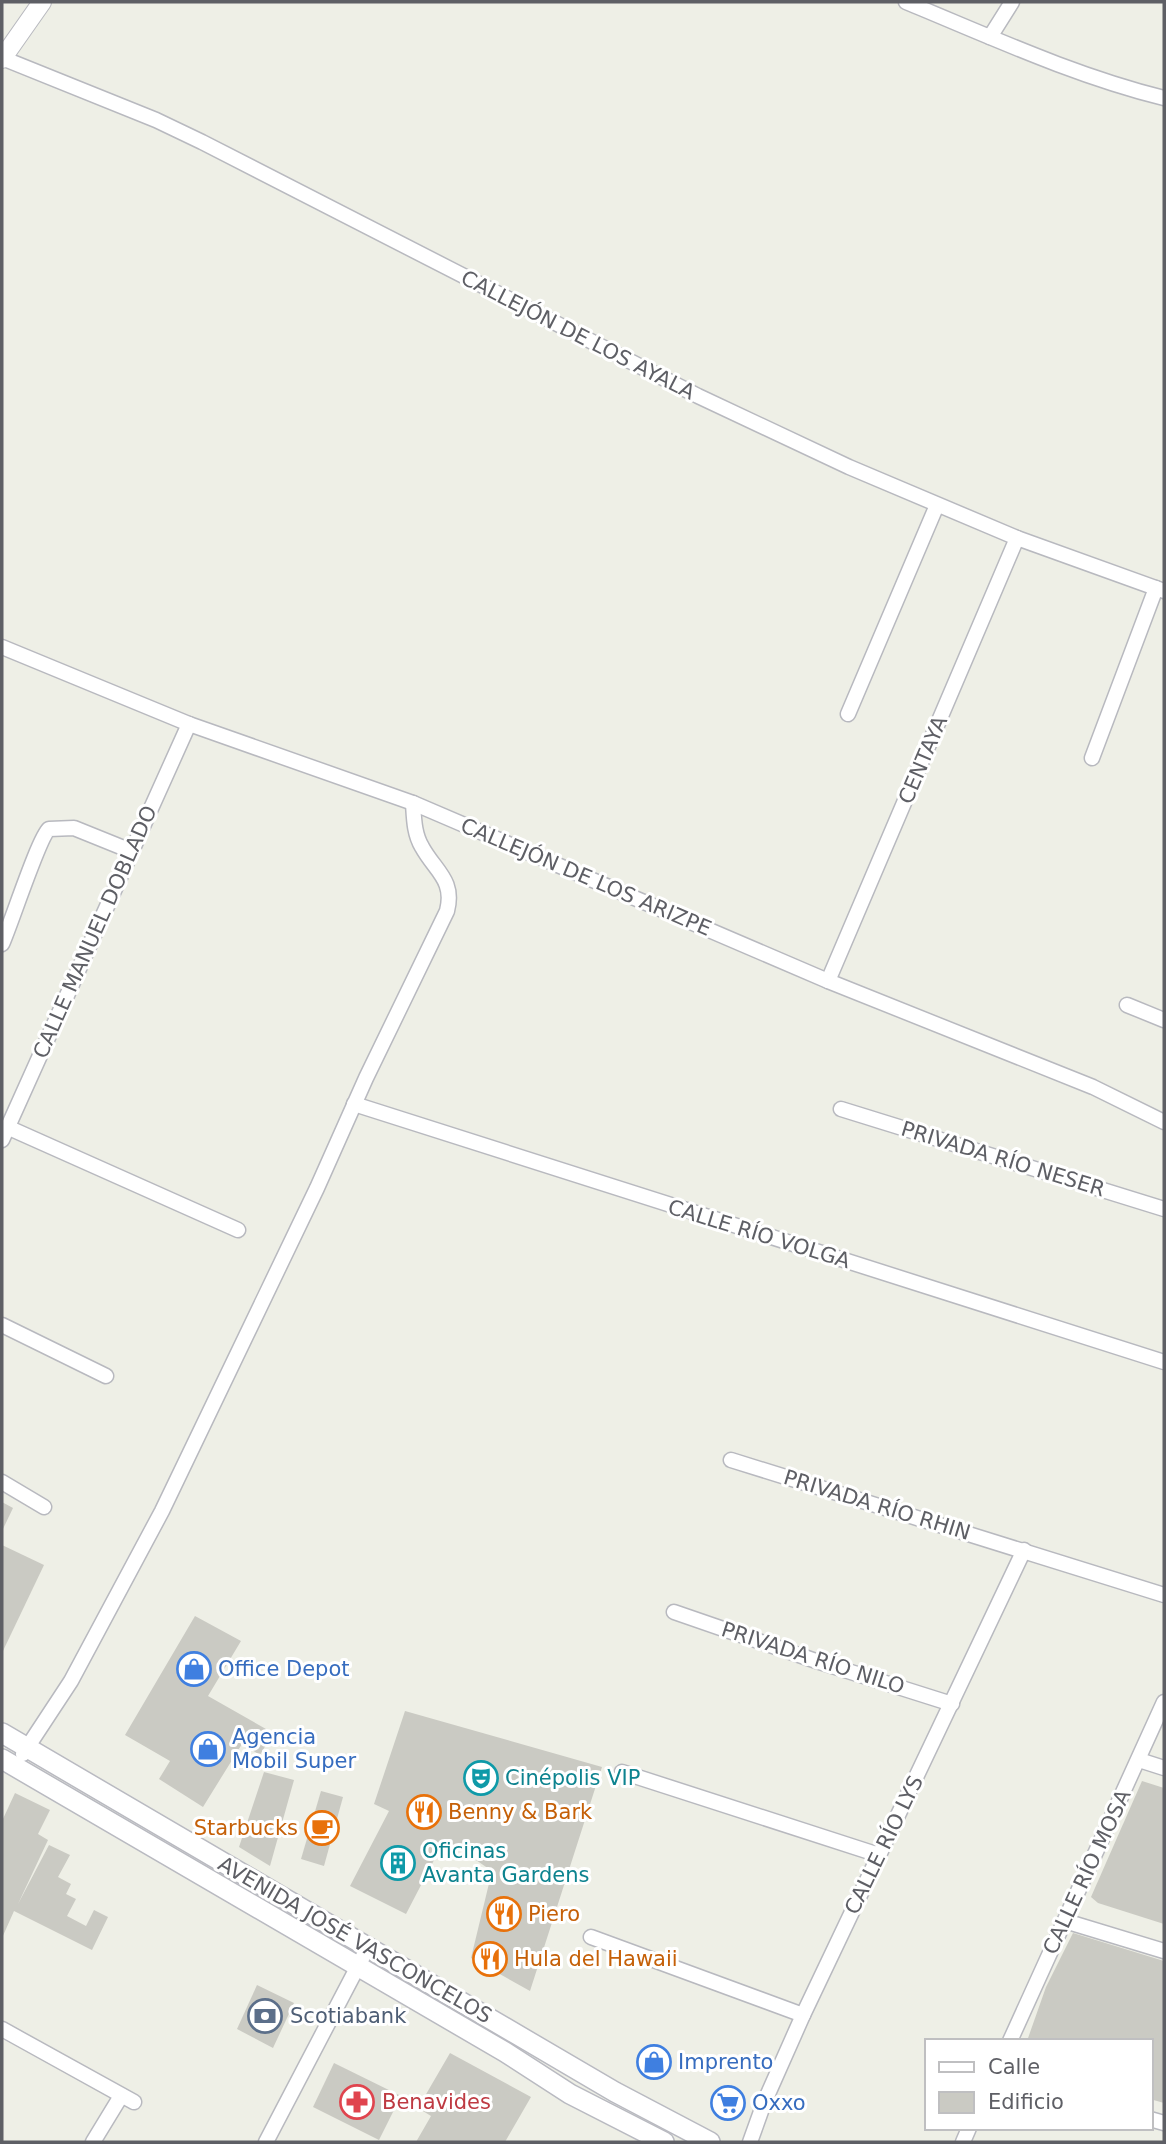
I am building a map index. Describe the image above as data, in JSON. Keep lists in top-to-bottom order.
{
  "streets": {
    "main road": ["AVENIDA JOSÉ VASCONCELOS"],
    "street": [
      "CALLEJÓN DE LOS AYALA",
      "CENTAYA",
      "CALLEJÓN DE LOS ARIZPE",
      "CALLE MANUEL DOBLADO",
      "PRIVADA RÍO NESER",
      "CALLE RÍO VOLGA",
      "PRIVADA RÍO RHIN",
      "PRIVADA RÍO NILO",
      "CALLE RÍO LYS",
      "CALLE RÍO MOSA"
    ]
  },
  "crossings": [
    ["CALLEJÓN DE LOS AYALA", "CENTAYA"],
    ["CENTAYA", "CALLEJÓN DE LOS ARIZPE"],
    ["CALLEJÓN DE LOS ARIZPE", "CALLE MANUEL DOBLADO"],
    ["PRIVADA RÍO RHIN", "CALLE RÍO LYS"],
    ["PRIVADA RÍO NILO", "CALLE RÍO LYS"]
  ],
  "places": {
    "shop": ["Office Depot", "Agencia Mobil Super", "Imprento"],
    "theatre": ["Cinépolis VIP"],
    "restaurant": ["Benny & Bark", "Piero", "Hula del Hawaii"],
    "cafe": ["Starbucks"],
    "building": ["Oficinas Avanta Gardens"],
    "bank": ["Scotiabank"],
    "pharmacy": ["Benavides"],
    "supermarket": ["Oxxo"]
  },
  "legend": ["Calle", "Edificio"]
}
